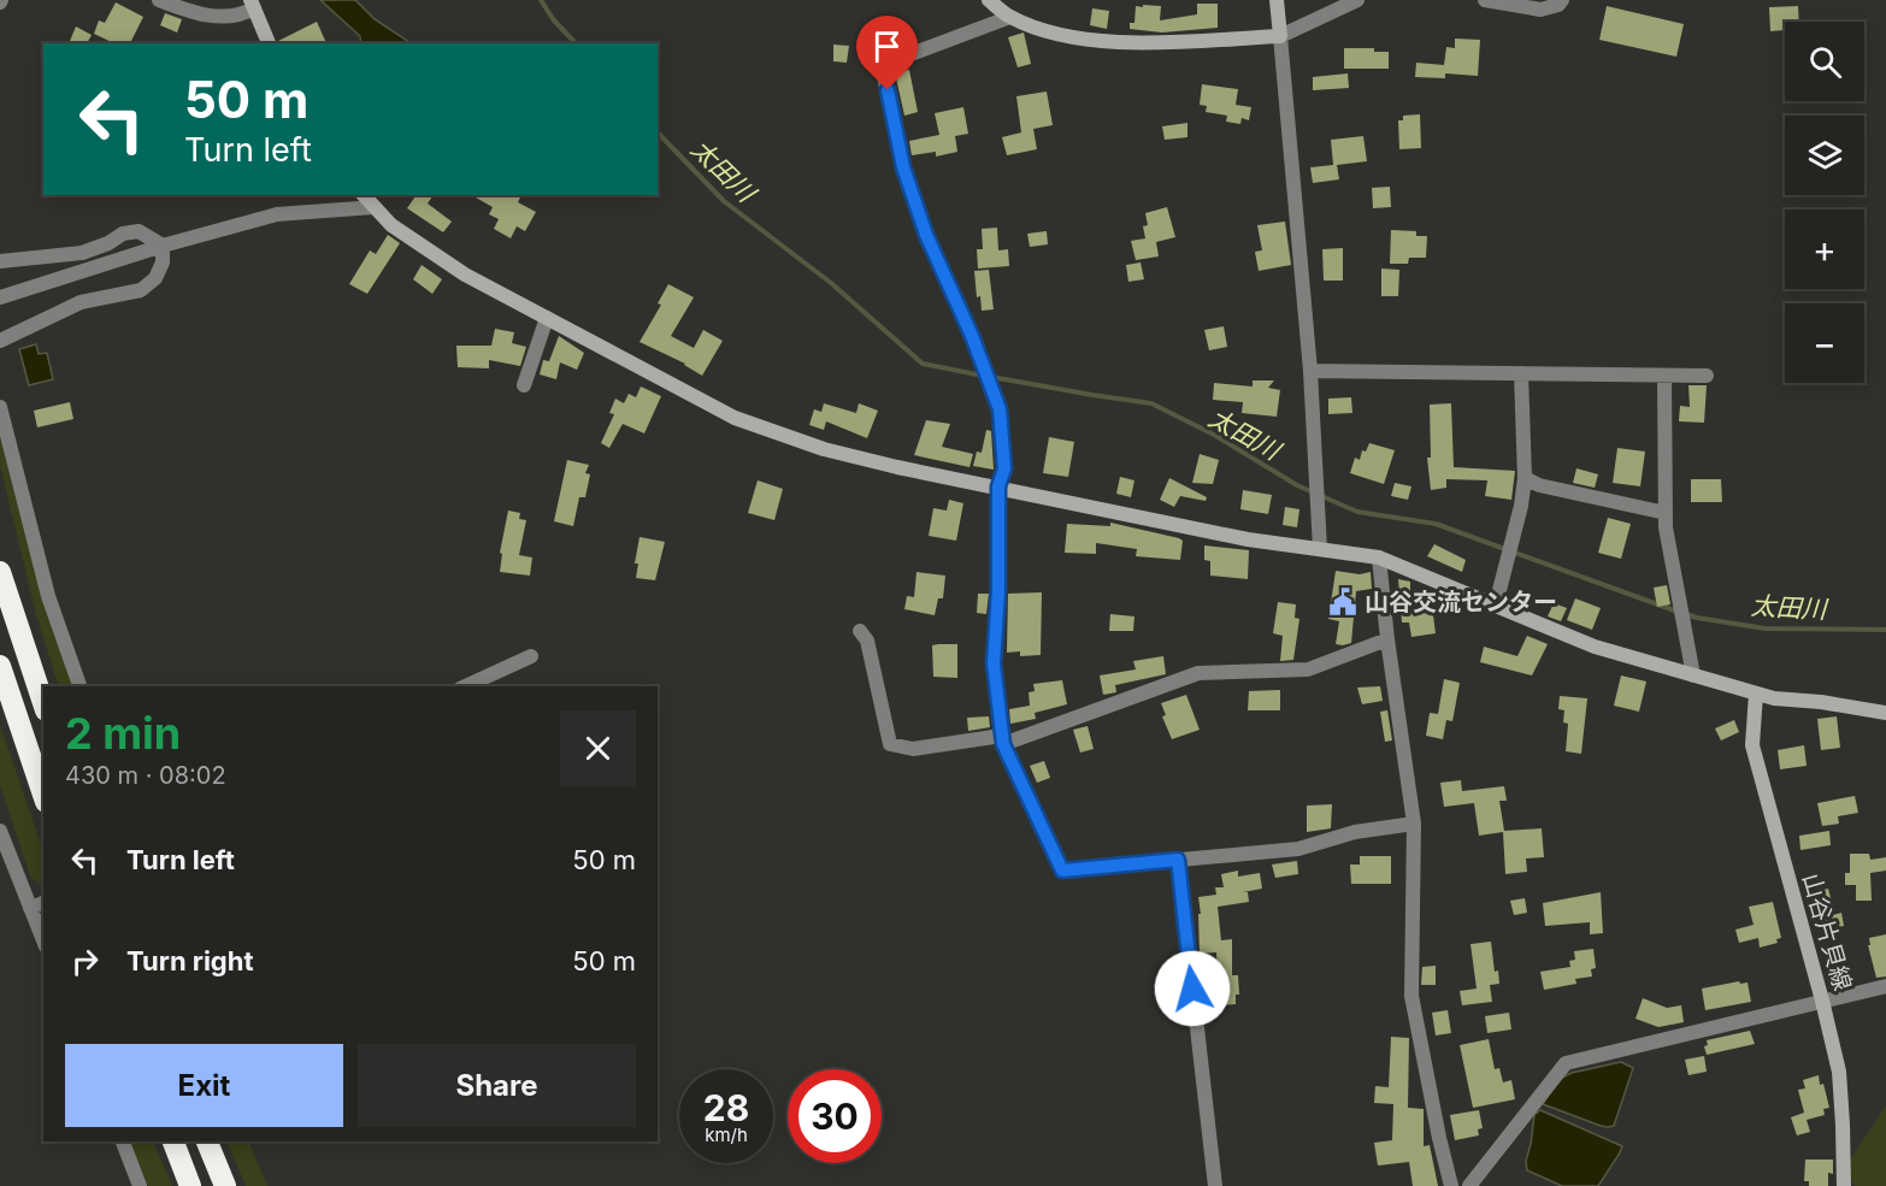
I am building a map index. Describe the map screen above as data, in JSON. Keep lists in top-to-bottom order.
{
  "streets": {
    "main road": ["山谷片貝線"]
  },
  "water": ["太田川"],
  "places": {
    "public building": ["山谷交流センター"]
  },
  "page": {
    "map_buttons": ["+", "−"],
    "turn": ["50 m", "Turn left"],
    "heading": ["2 min", "430 m · 08:02"],
    "list": [
      {
        "name": "Turn left",
        "value": "50 m"
      },
      {
        "name": "Turn right",
        "value": "50 m"
      }
    ],
    "buttons": ["Exit", "Share"],
    "speed": "28 km/h",
    "limit": "30"
  }
}
